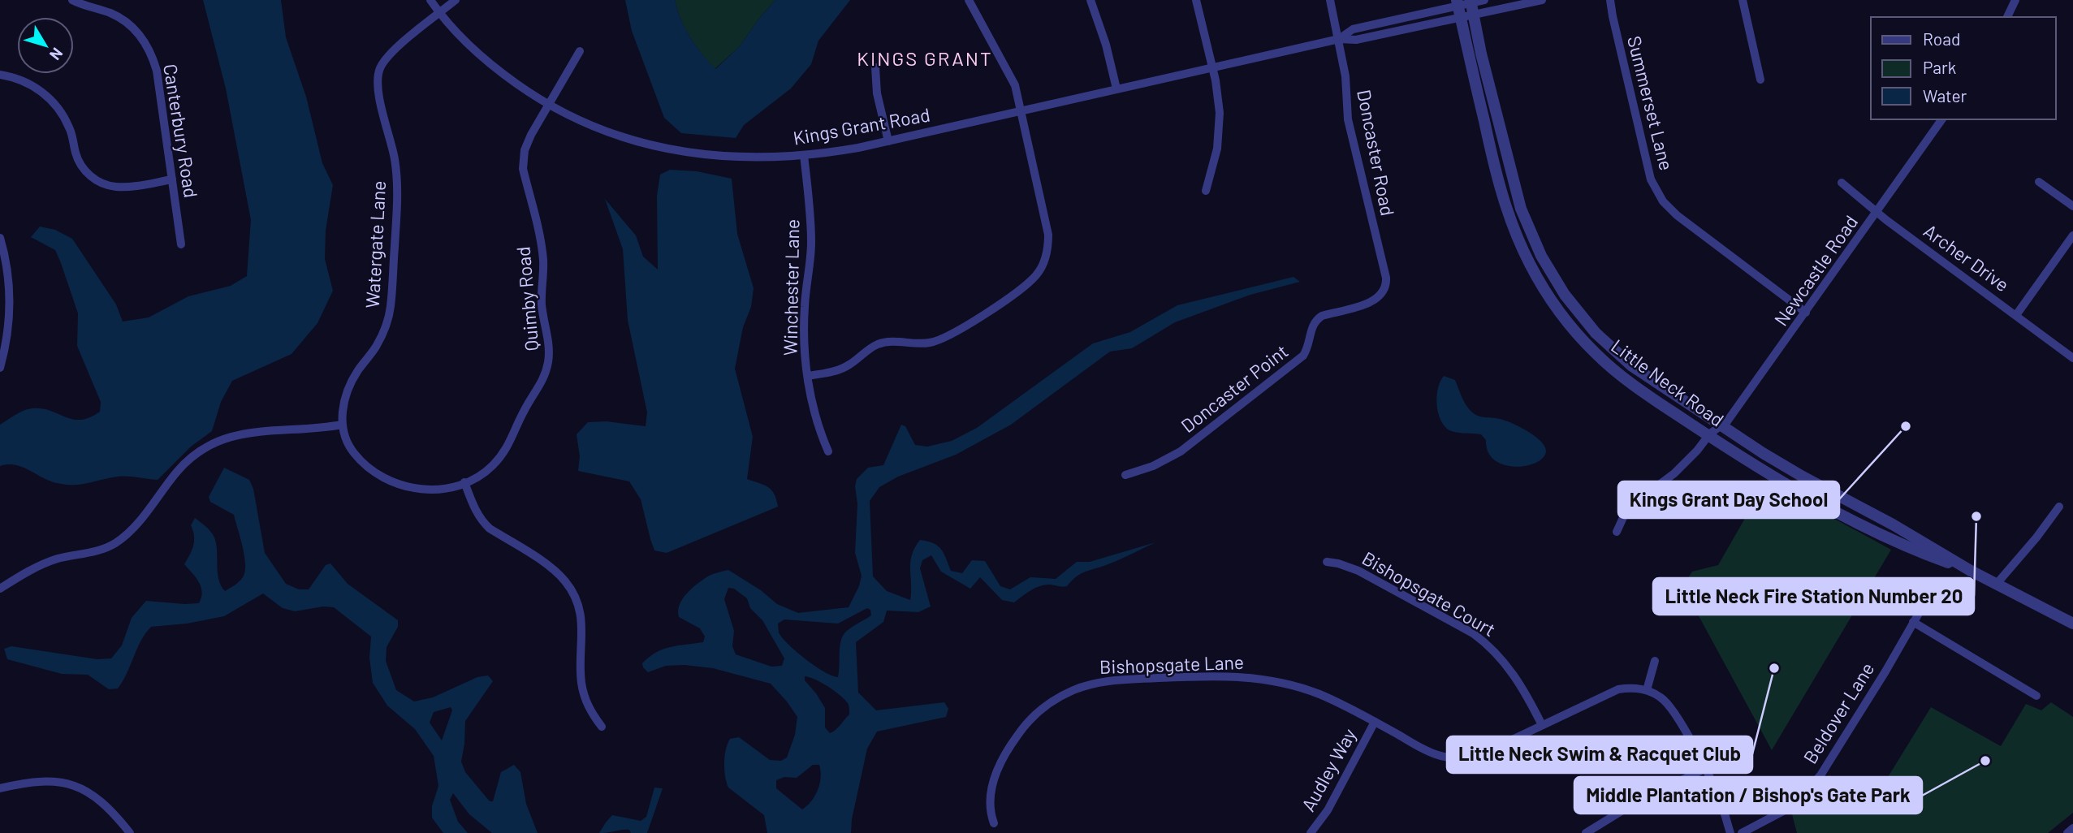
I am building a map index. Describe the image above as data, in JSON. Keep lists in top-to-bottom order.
{
  "streets": {
    "street": [
      "Summerset Lane",
      "Kings Grant Road",
      "Canterbury Road",
      "Doncaster Road",
      "Watergate Lane",
      "Archer Drive",
      "Newcastle Road",
      "Winchester Lane",
      "Quimby Road",
      "Little Neck Road",
      "Doncaster Point",
      "Bishopsgate Court",
      "Bishopsgate Lane",
      "Beldover Lane",
      "Audley Way"
    ]
  },
  "crossings": [
    ["Summerset Lane", "Newcastle Road"],
    ["Kings Grant Road", "Doncaster Road"],
    ["Kings Grant Road", "Watergate Lane"],
    ["Kings Grant Road", "Winchester Lane"],
    ["Kings Grant Road", "Quimby Road"],
    ["Kings Grant Road", "Little Neck Road"],
    ["Doncaster Road", "Doncaster Point"],
    ["Watergate Lane", "Quimby Road"],
    ["Archer Drive", "Newcastle Road"],
    ["Newcastle Road", "Little Neck Road"],
    ["Bishopsgate Court", "Bishopsgate Lane"],
    ["Bishopsgate Lane", "Audley Way"]
  ],
  "districts": ["KINGS GRANT"],
  "places": [
    "Kings Grant Day School",
    "Little Neck Fire Station Number 20",
    "Little Neck Swim & Racquet Club",
    "Middle Plantation / Bishop's Gate Park"
  ],
  "legend": ["Road", "Park", "Water"],
  "north": "bottom right"
}
